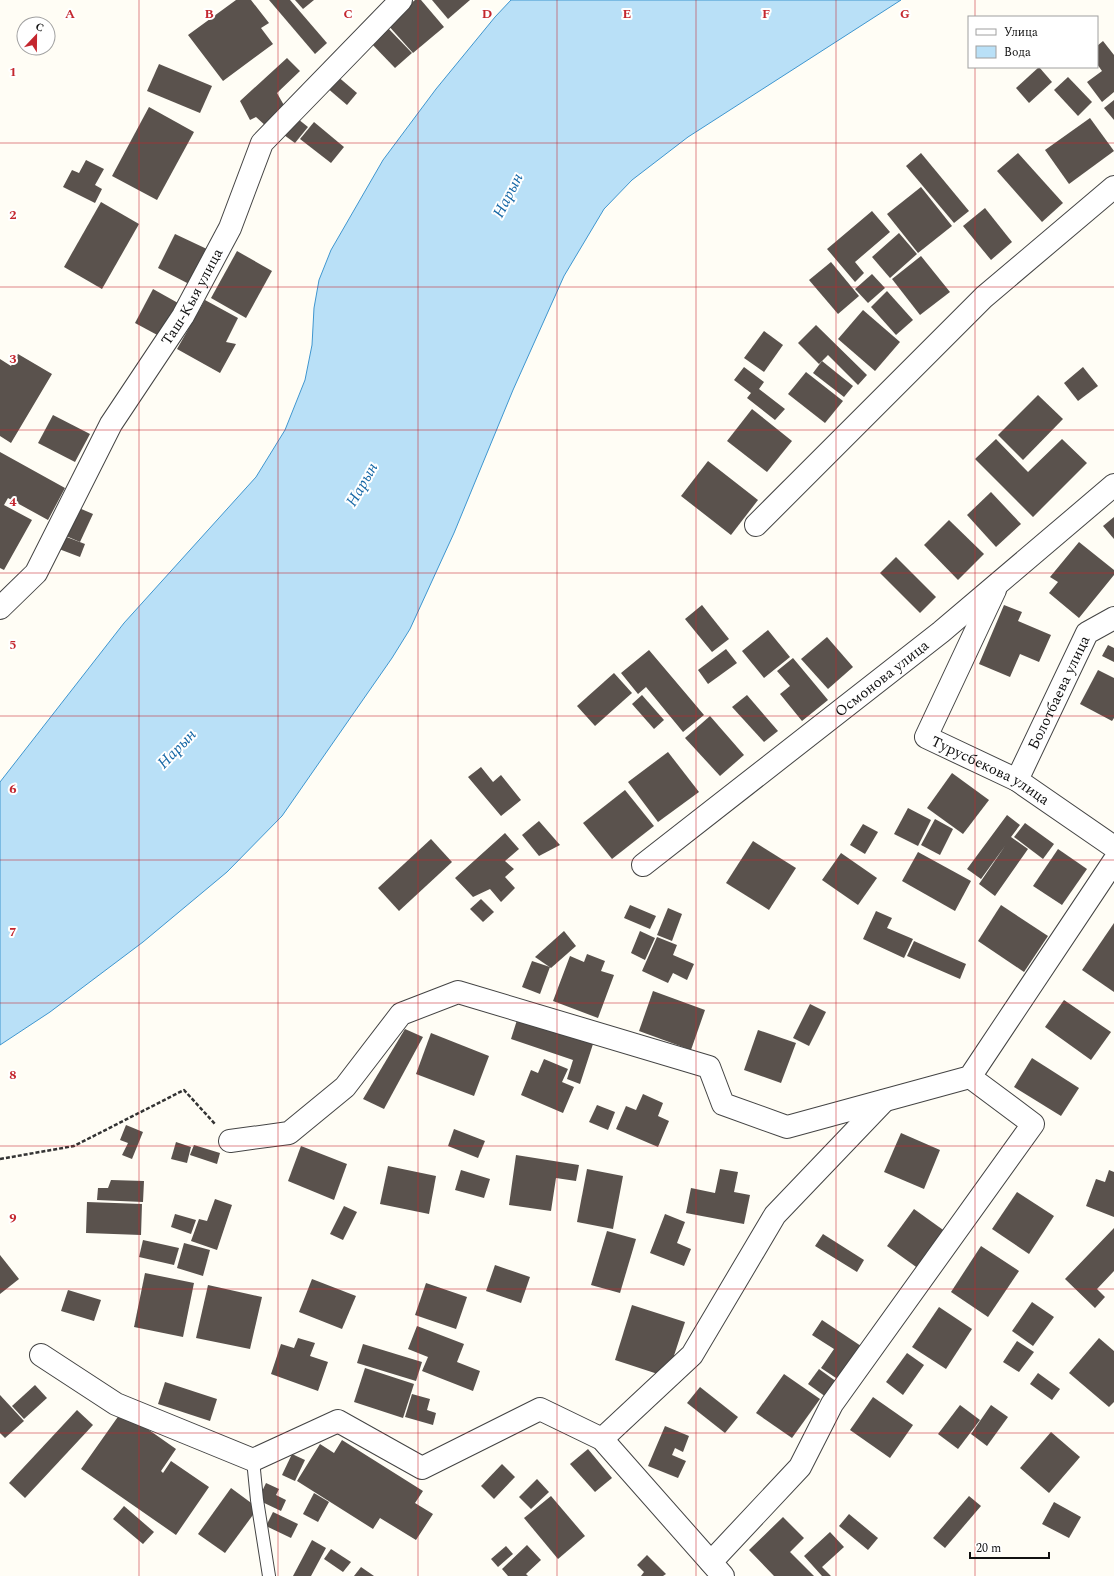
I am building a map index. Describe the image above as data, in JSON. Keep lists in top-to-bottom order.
{
  "streets": {
    "street": [
      "Таш-Кыя улица",
      "Осмонова улица",
      "Болотбаева улица",
      "Турусбекова улица"
    ]
  },
  "crossings": [
    ["Осмонова улица", "Турусбекова улица"],
    ["Болотбаева улица", "Турусбекова улица"]
  ],
  "water": ["Нарын"],
  "legend": ["Улица", "Вода"],
  "scale_bar": "20 m",
  "north": "top",
  "grid": {
    "columns": [
      "A",
      "B",
      "C",
      "D",
      "E",
      "F",
      "G"
    ],
    "rows": [
      "1",
      "2",
      "3",
      "4",
      "5",
      "6",
      "7",
      "8",
      "9"
    ]
  }
}
